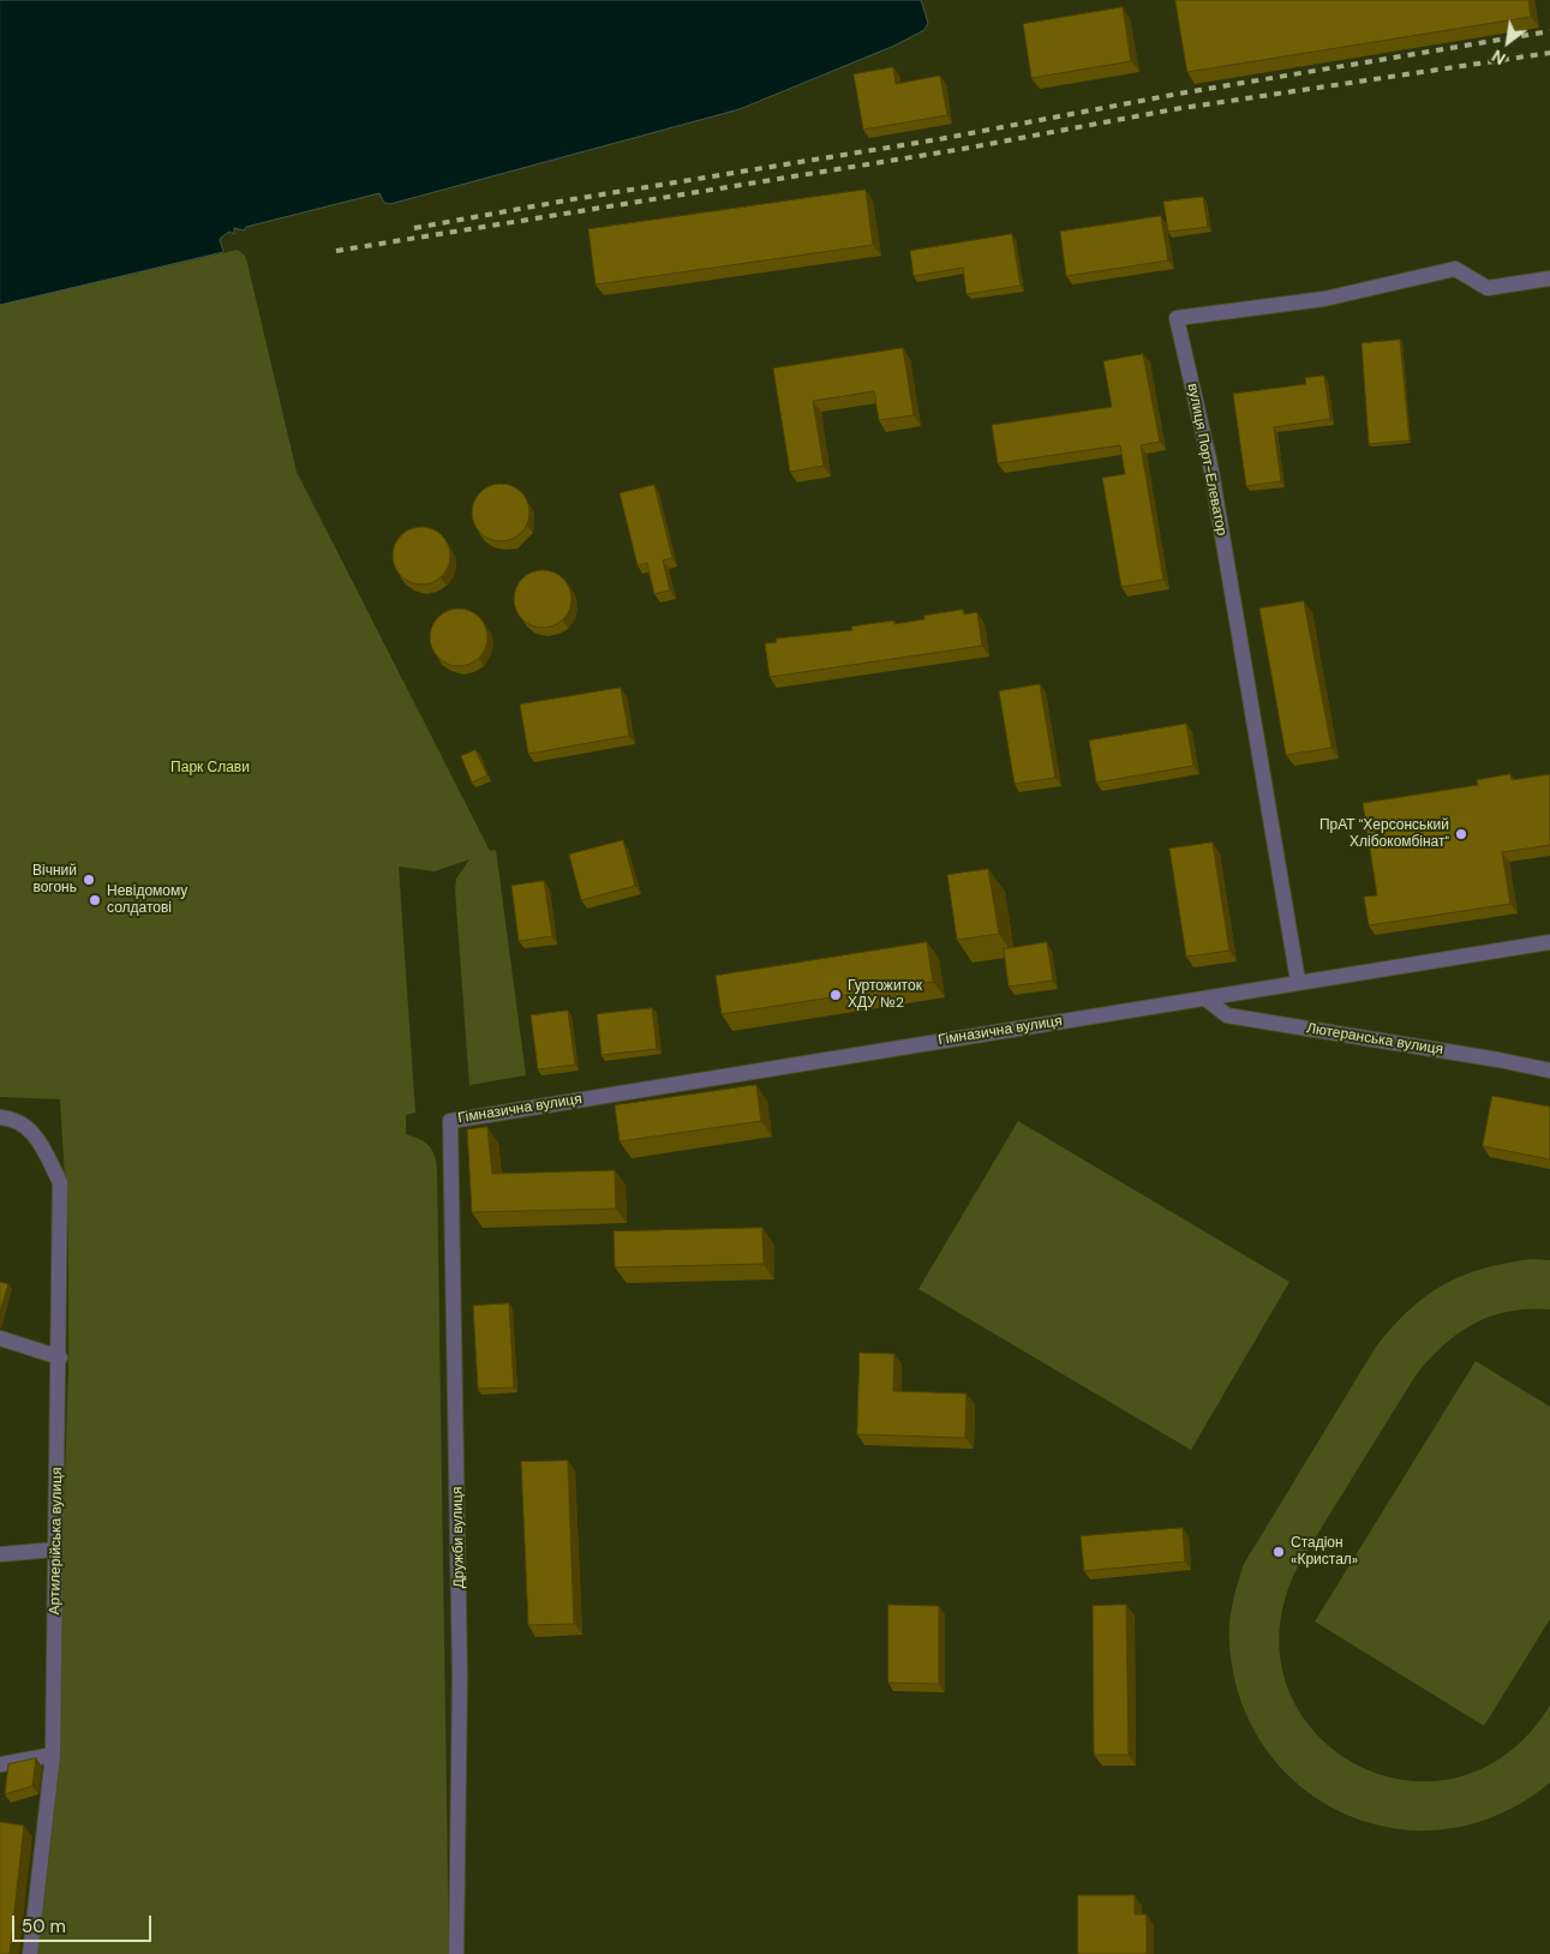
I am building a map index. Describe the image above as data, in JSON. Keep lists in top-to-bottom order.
{
  "streets": {
    "street": [
      "вулиця Порт-Елеватор",
      "Гімназична вулиця",
      "Лютеранська вулиця",
      "Дружби вулиця",
      "Артилерійська вулиця"
    ]
  },
  "crossings": [
    ["вулиця Порт-Елеватор", "Гімназична вулиця"],
    ["Гімназична вулиця", "Лютеранська вулиця"],
    ["Гімназична вулиця", "Дружби вулиця"]
  ],
  "parks": ["Парк Слави"],
  "places": [
    "ПрАТ \"Херсонський Хлібокомбінат\"",
    "Вічний вогонь",
    "Невідомому солдатові",
    "Гуртожиток ХДУ №2",
    "Стадіон «Кристал»"
  ],
  "scale_bar": "50 m",
  "north": "bottom left"
}
